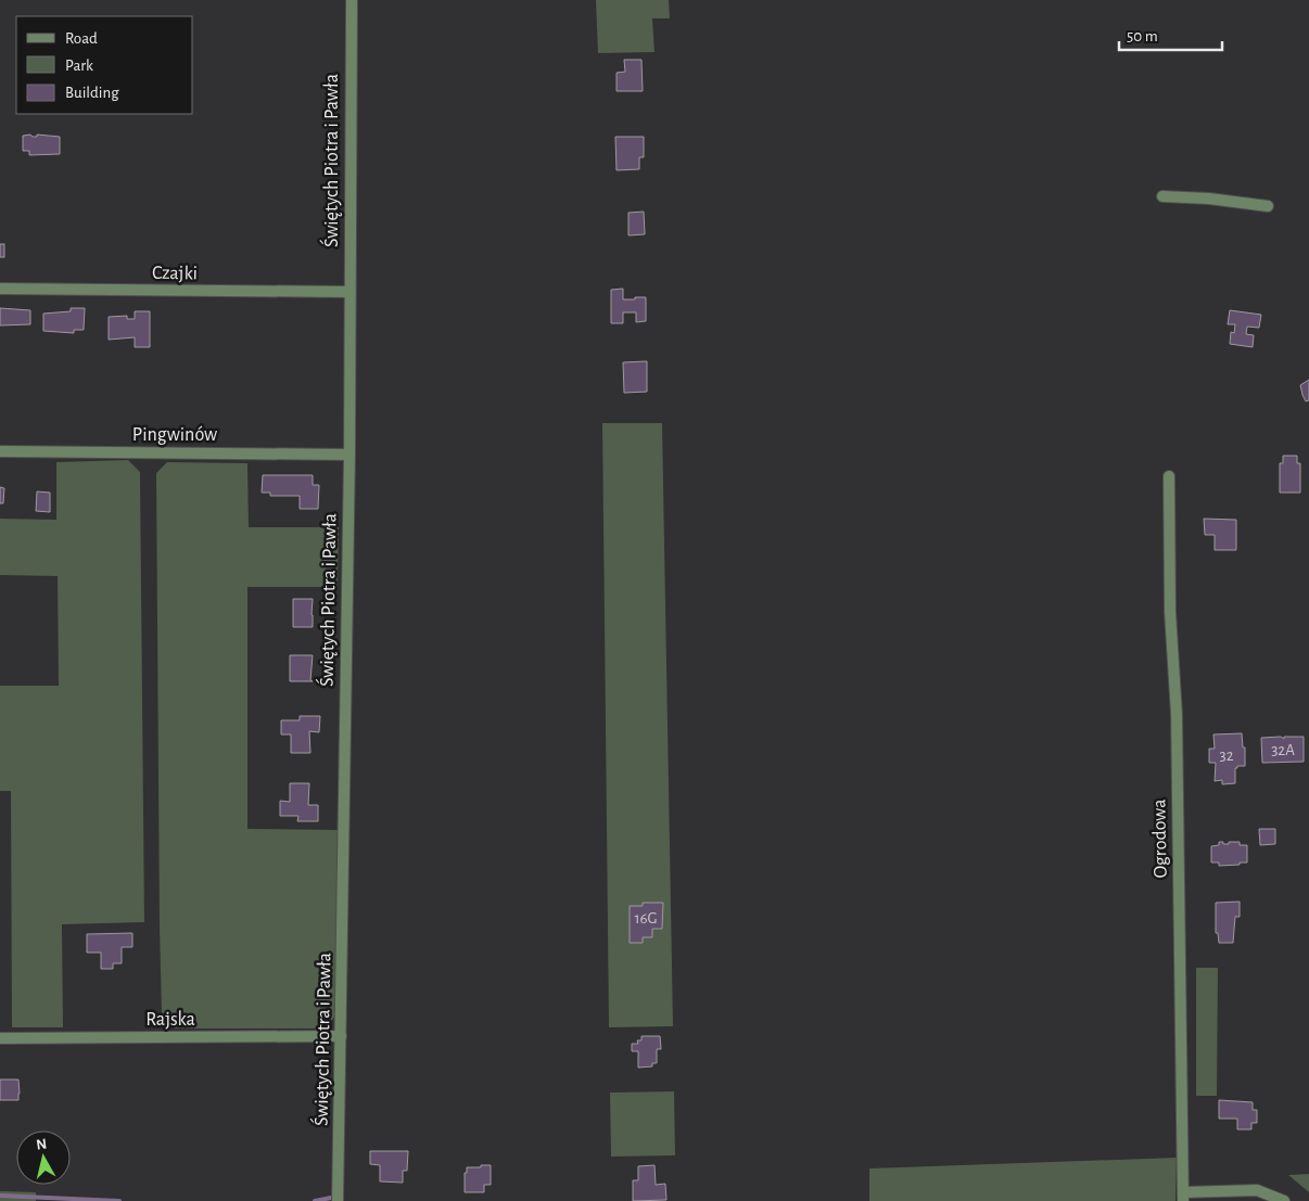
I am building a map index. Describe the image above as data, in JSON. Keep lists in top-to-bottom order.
{
  "streets": {
    "street": [
      "Świętych Piotra i Pawła",
      "Czajki",
      "Pingwinów",
      "Ogrodowa",
      "Rajska"
    ]
  },
  "crossings": [
    ["Świętych Piotra i Pawła", "Czajki"],
    ["Świętych Piotra i Pawła", "Pingwinów"],
    ["Świętych Piotra i Pawła", "Rajska"]
  ],
  "house_numbers": ["32A", "32", "16G"],
  "legend": ["Road", "Park", "Building"],
  "scale_bar": "50 m",
  "north": "top"
}
